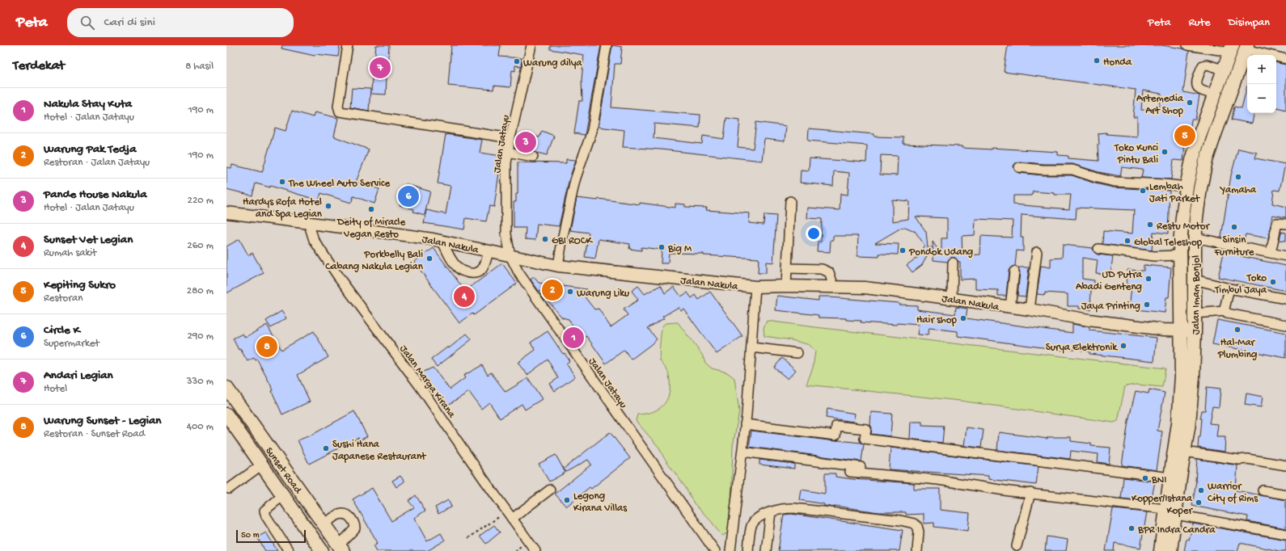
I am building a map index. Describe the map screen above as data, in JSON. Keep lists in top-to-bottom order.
{
  "streets": {
    "highway": ["Jalan Imam Bonjol", "Sunset Road"],
    "main road": ["Jalan Nakula"],
    "street": ["Jalan Jatayu", "Jalan Marga Kirana"]
  },
  "crossings": [
    ["Jalan Jatayu", "Jalan Nakula"],
    ["Jalan Nakula", "Jalan Imam Bonjol"],
    ["Jalan Nakula", "Jalan Marga Kirana"]
  ],
  "places": [
    "Honda",
    "Warung dilya",
    "Artemedia Art Shop",
    "Toko Kunci Pintu Bali",
    "Yamaha",
    "The Wheel Auto Service",
    "Lembah Jati Parket",
    "Hardys Rofa Hotel and Spa Legian",
    "Deity of Miracle Vegan Resto",
    "Restu Motor",
    "Sinsin Furniture",
    "GBI ROCK",
    "Global Teleshop",
    "Big M",
    "Pondok Udang",
    "Porkbelly Bali Cabang Nakula Legian",
    "UD Putra Abadi Genteng",
    "Toko Timbul Jaya",
    "Warung Liku",
    "Jaya Printing",
    "Hair shop",
    "Hal-Mar Plumbing",
    "Surya Elektronik",
    "Sushi Hana Japanese Restaurant",
    "BNI",
    "Warrior City of Rims",
    "Legong Kirana Villas",
    "Kopper/Istana Koper",
    "BPR Indra Candra"
  ],
  "scale_bar": "50 m",
  "page": {
    "header": "Peta",
    "search": "Cari di sini",
    "nav": ["Peta", "Rute", "Disimpan"],
    "heading": ["Terdekat", "8 hasil"],
    "map_buttons": ["+", "−"],
    "pins": [
      "7",
      "5",
      "3",
      "6",
      "2",
      "4",
      "1",
      "8"
    ],
    "list": [
      {
        "mark": "1",
        "name": "Nakula Stay Kuta",
        "note": "Hotel · Jalan Jatayu",
        "value": "190 m"
      },
      {
        "mark": "2",
        "name": "Warung Pak Tedja",
        "note": "Restoran · Jalan Jatayu",
        "value": "190 m"
      },
      {
        "mark": "3",
        "name": "Pande House Nakula",
        "note": "Hotel · Jalan Jatayu",
        "value": "220 m"
      },
      {
        "mark": "4",
        "name": "Sunset Vet Legian",
        "note": "Rumah sakit",
        "value": "260 m"
      },
      {
        "mark": "5",
        "name": "Kepiting Sukro",
        "note": "Restoran",
        "value": "280 m"
      },
      {
        "mark": "6",
        "name": "Circle K",
        "note": "Supermarket",
        "value": "290 m"
      },
      {
        "mark": "7",
        "name": "Andari Legian",
        "note": "Hotel",
        "value": "330 m"
      },
      {
        "mark": "8",
        "name": "Warung Sunset - Legian",
        "note": "Restoran · Sunset Road",
        "value": "400 m"
      }
    ],
    "scale": "50 m"
  }
}
